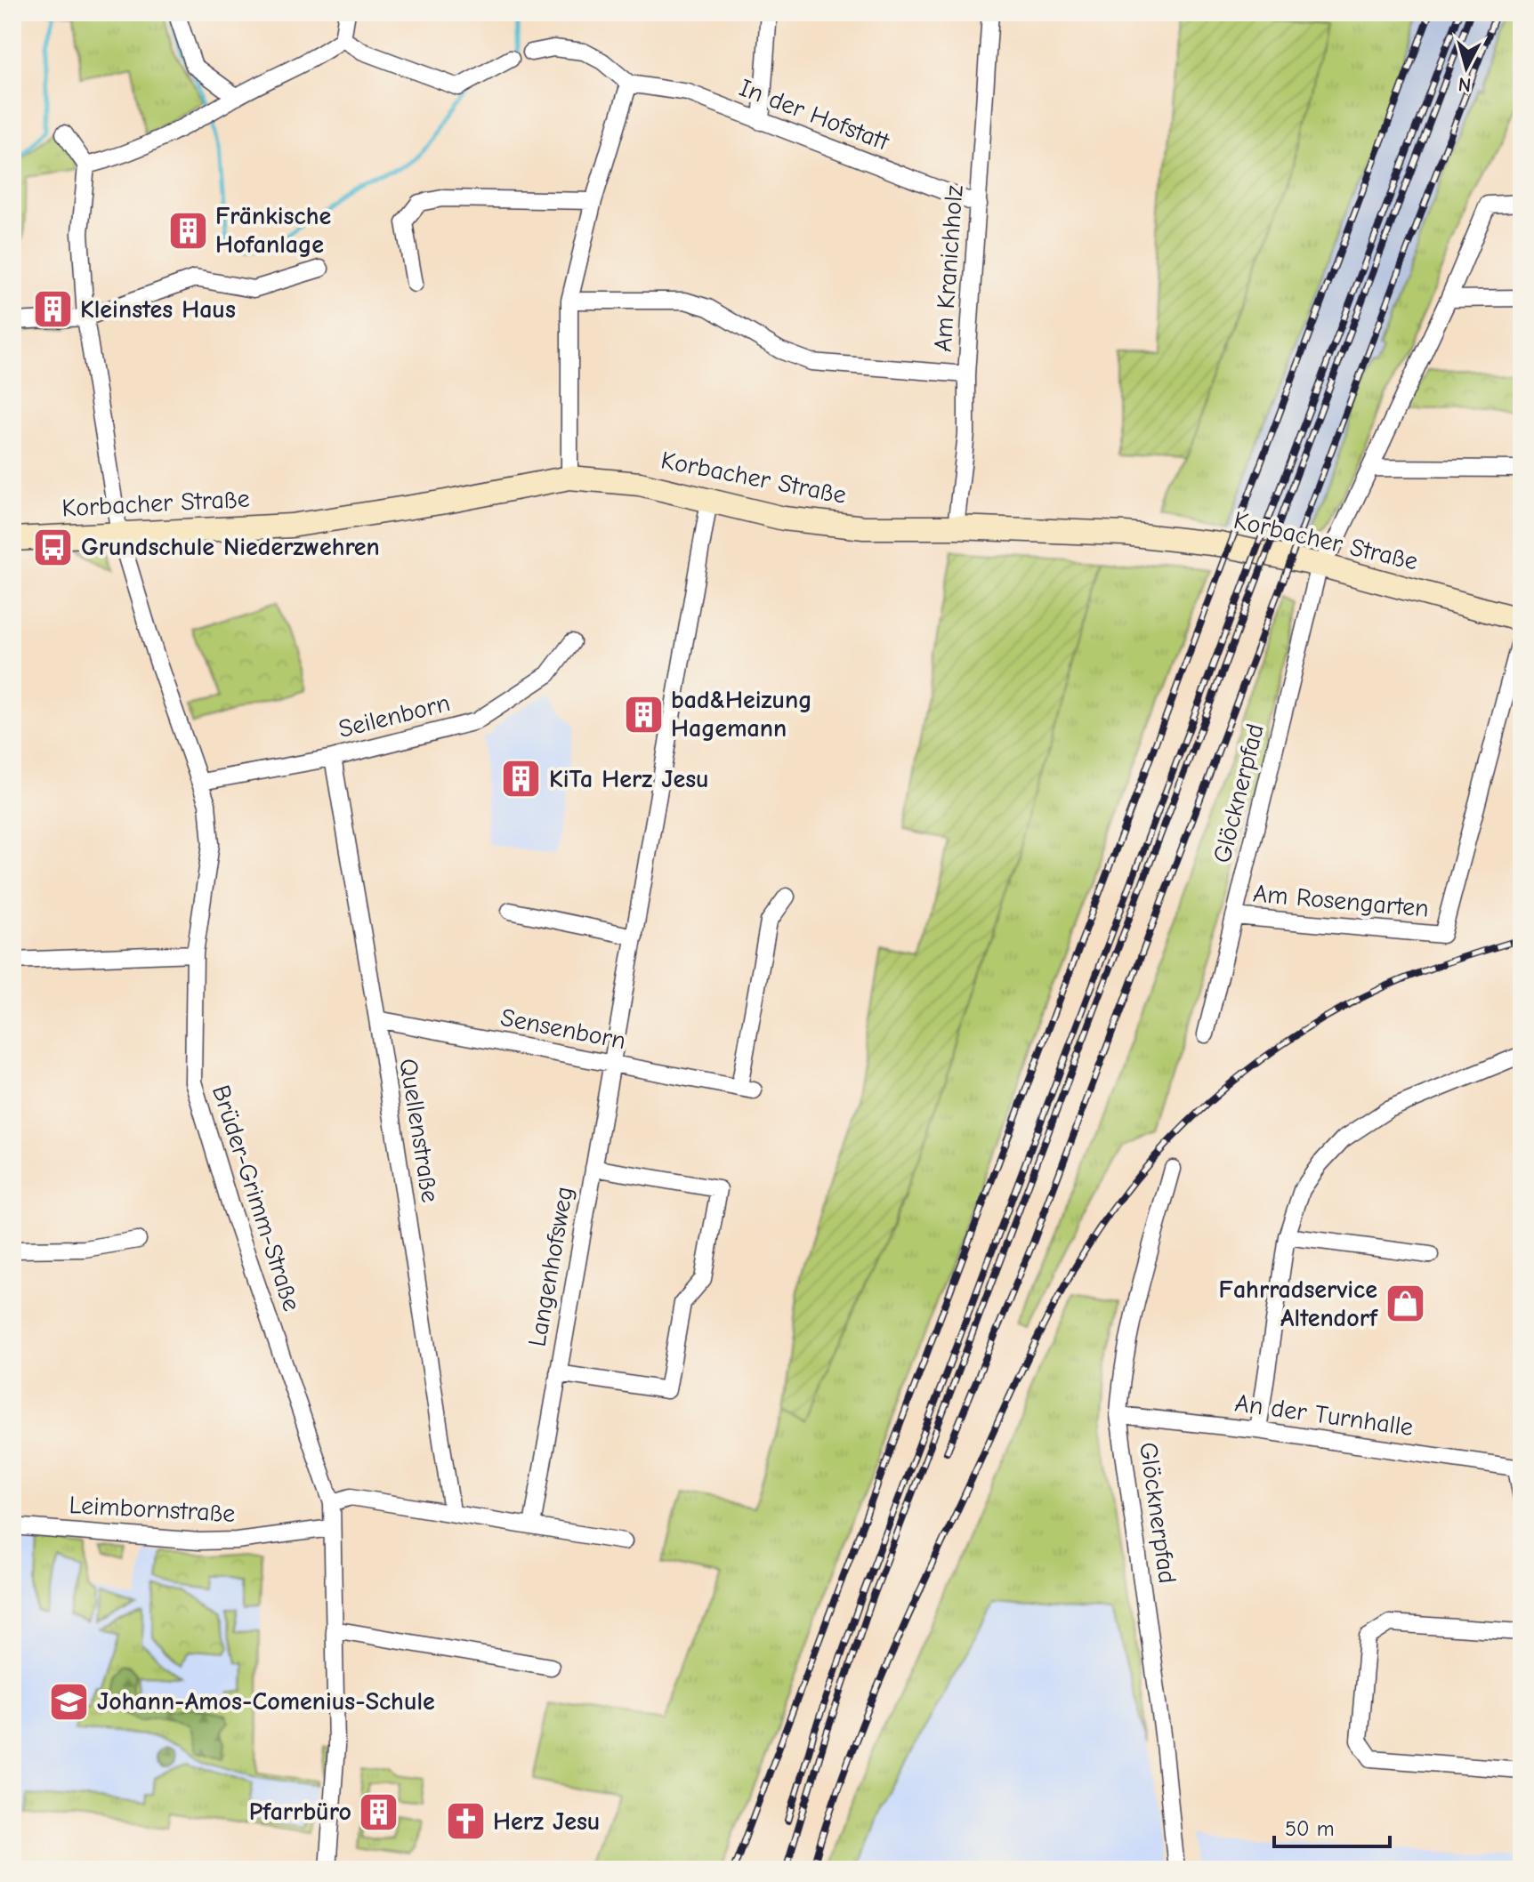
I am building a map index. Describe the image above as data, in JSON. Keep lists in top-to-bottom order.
{
  "streets": {
    "street": [
      "In der Hofstatt",
      "Am Kranichholz",
      "Korbacher Straße",
      "Seilenborn",
      "Glöcknerpfad",
      "Am Rosengarten",
      "Sensenborn",
      "Quellenstraße",
      "Brüder-Grimm-Straße",
      "Langenhofsweg",
      "An der Turnhalle",
      "Leimbornstraße"
    ]
  },
  "crossings": [
    ["In der Hofstatt", "Am Kranichholz"],
    ["Am Kranichholz", "Korbacher Straße"],
    ["Korbacher Straße", "Glöcknerpfad"],
    ["Korbacher Straße", "Brüder-Grimm-Straße"],
    ["Korbacher Straße", "Langenhofsweg"],
    ["Seilenborn", "Quellenstraße"],
    ["Seilenborn", "Brüder-Grimm-Straße"],
    ["Glöcknerpfad", "Am Rosengarten"],
    ["Glöcknerpfad", "An der Turnhalle"],
    ["Sensenborn", "Quellenstraße"],
    ["Sensenborn", "Langenhofsweg"],
    ["Brüder-Grimm-Straße", "Leimbornstraße"]
  ],
  "places": {
    "building": [
      "Fränkische Hofanlage",
      "Kleinstes Haus",
      "bad&Heizung Hagemann",
      "KiTa Herz Jesu",
      "Pfarrbüro"
    ],
    "bus stop": ["Grundschule Niederzwehren"],
    "shop": ["Fahrradservice Altendorf"],
    "school or university": ["Johann-Amos-Comenius-Schule"],
    "church": ["Herz Jesu"]
  },
  "scale_bar": "50 m",
  "north": "bottom"
}
